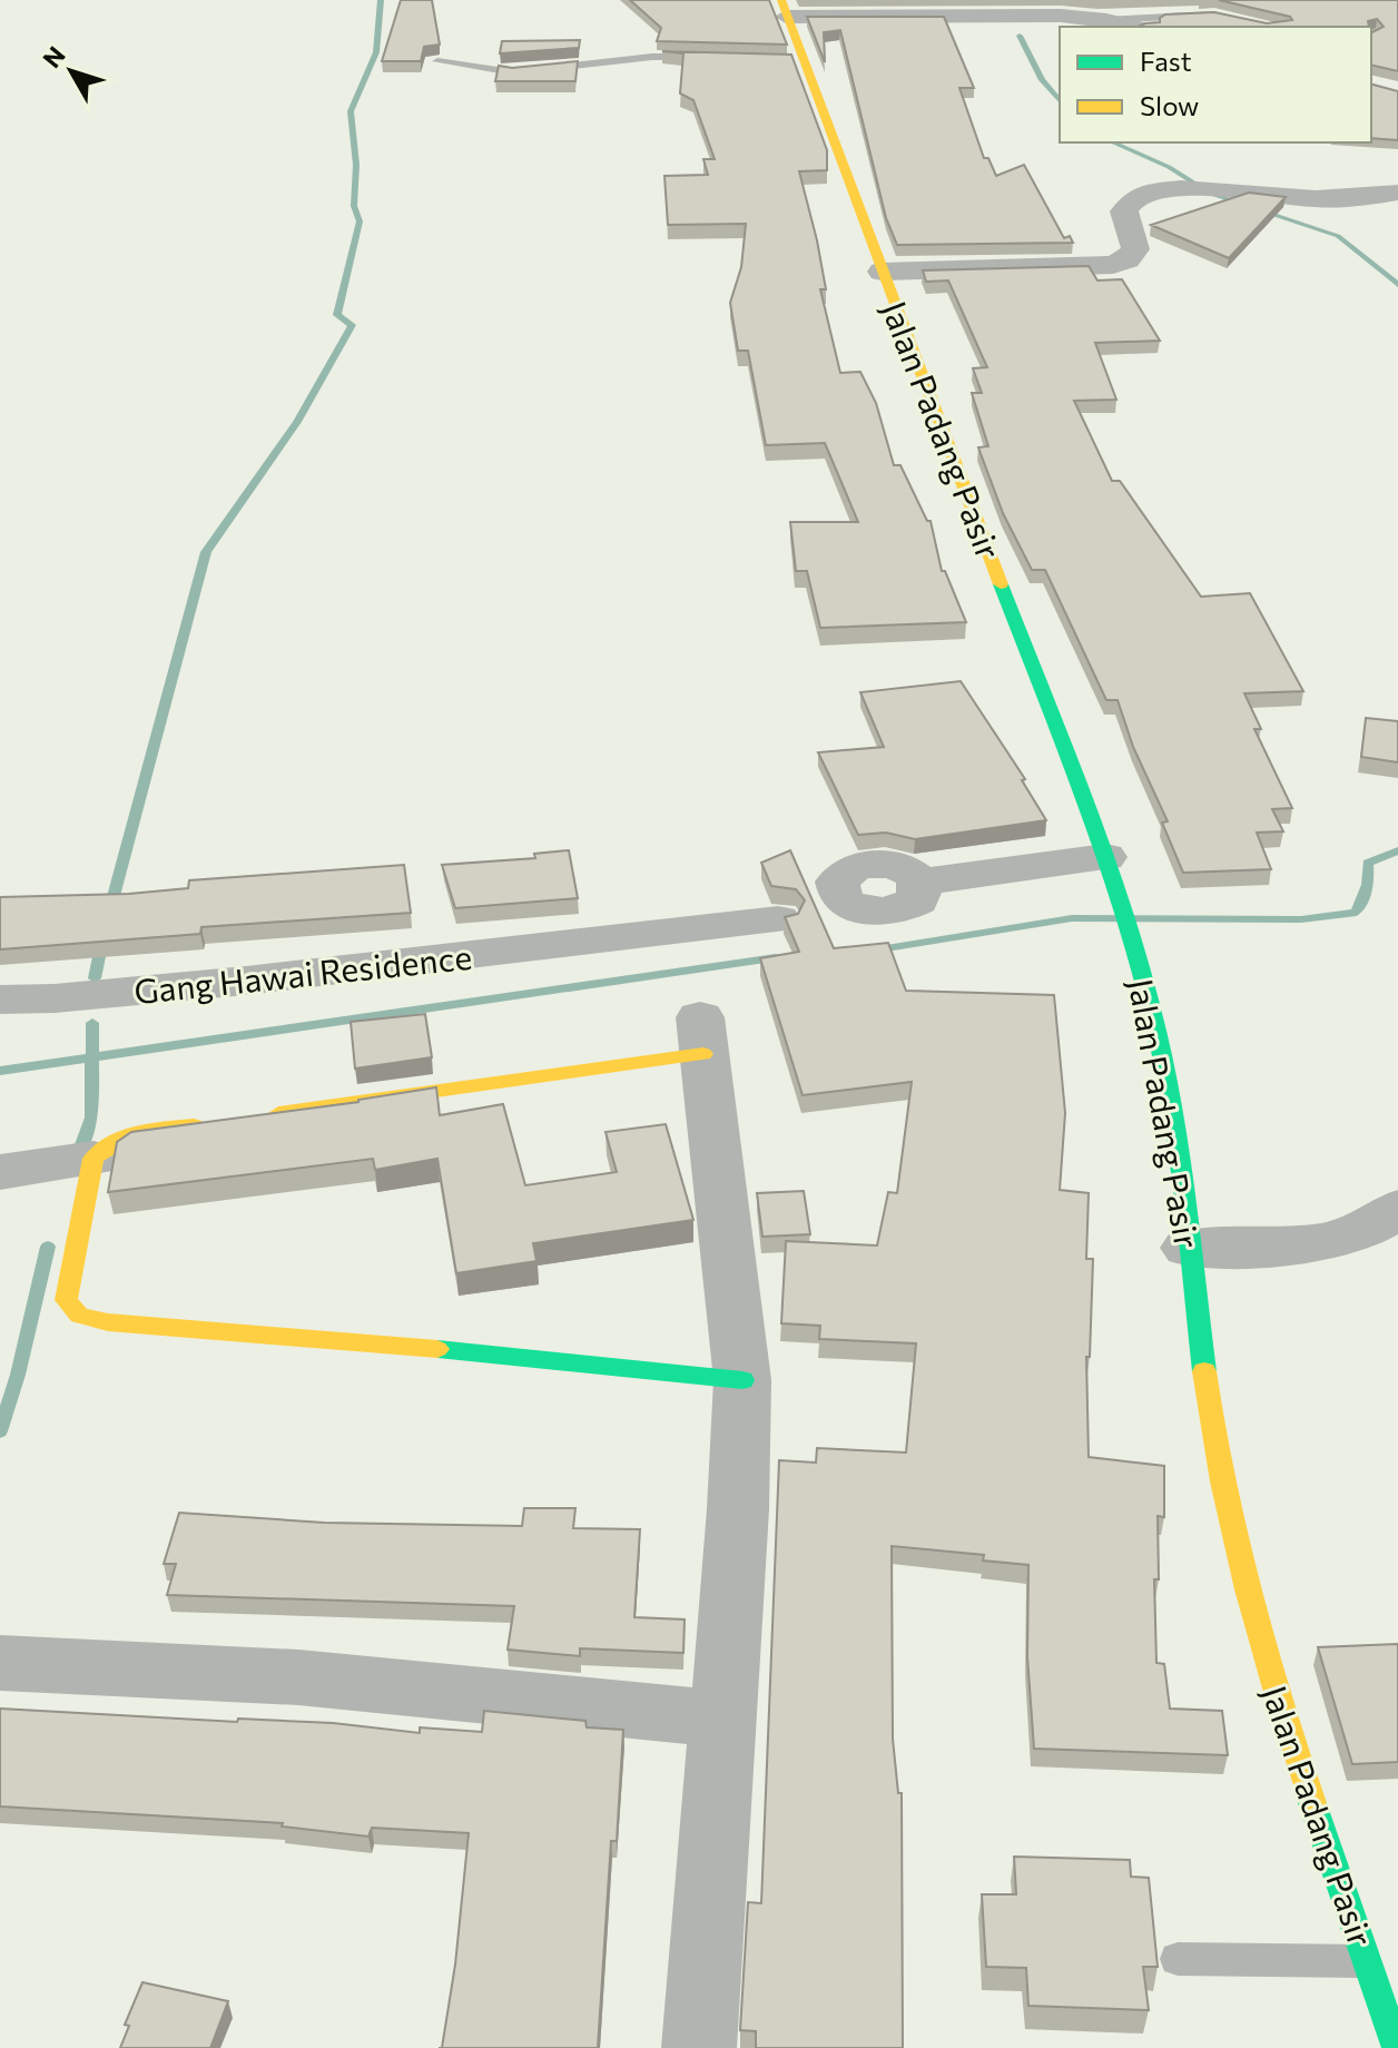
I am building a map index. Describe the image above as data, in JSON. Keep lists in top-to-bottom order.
{
  "streets": {
    "main road": ["Jalan Padang Pasir"],
    "street": ["Gang Hawai Residence"]
  },
  "crossings": [
    ["Jalan Padang Pasir", "Gang Hawai Residence"]
  ],
  "legend": ["Fast", "Slow"],
  "north": "top left"
}
